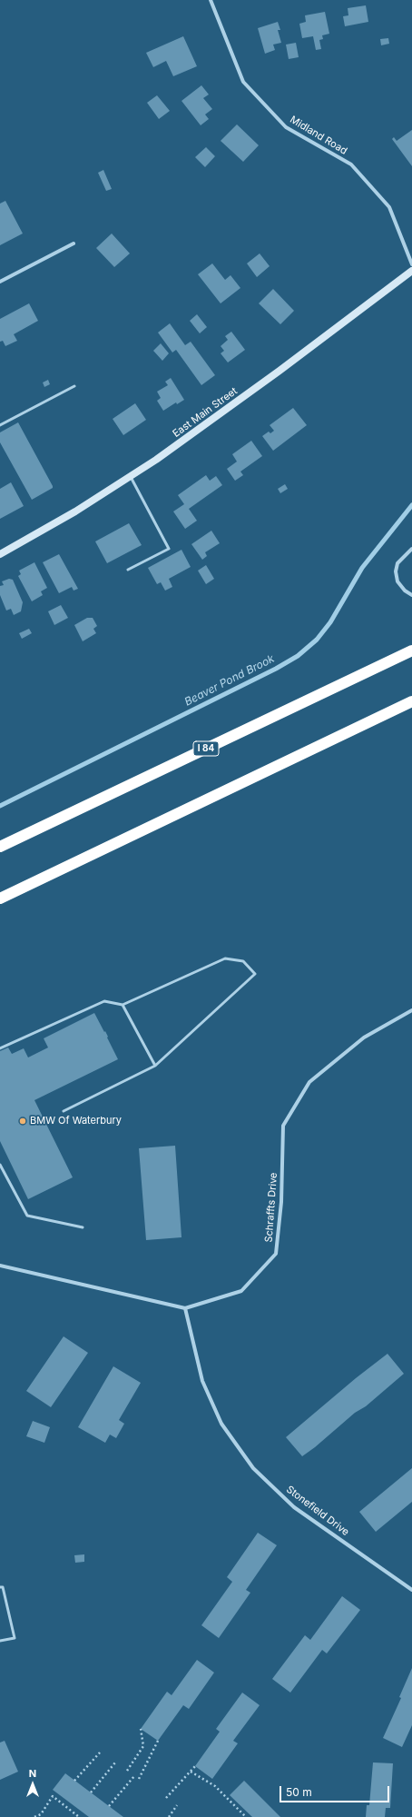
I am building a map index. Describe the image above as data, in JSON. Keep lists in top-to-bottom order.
{
  "streets": {
    "highway": ["I 84"],
    "main road": ["East Main Street"],
    "street": ["Midland Road", "Schraffts Drive", "Stonefield Drive"]
  },
  "crossings": [
    ["Schraffts Drive", "Stonefield Drive"]
  ],
  "water": ["Beaver Pond Brook"],
  "places": ["BMW Of Waterbury"],
  "scale_bar": "50 m",
  "north": "top"
}
